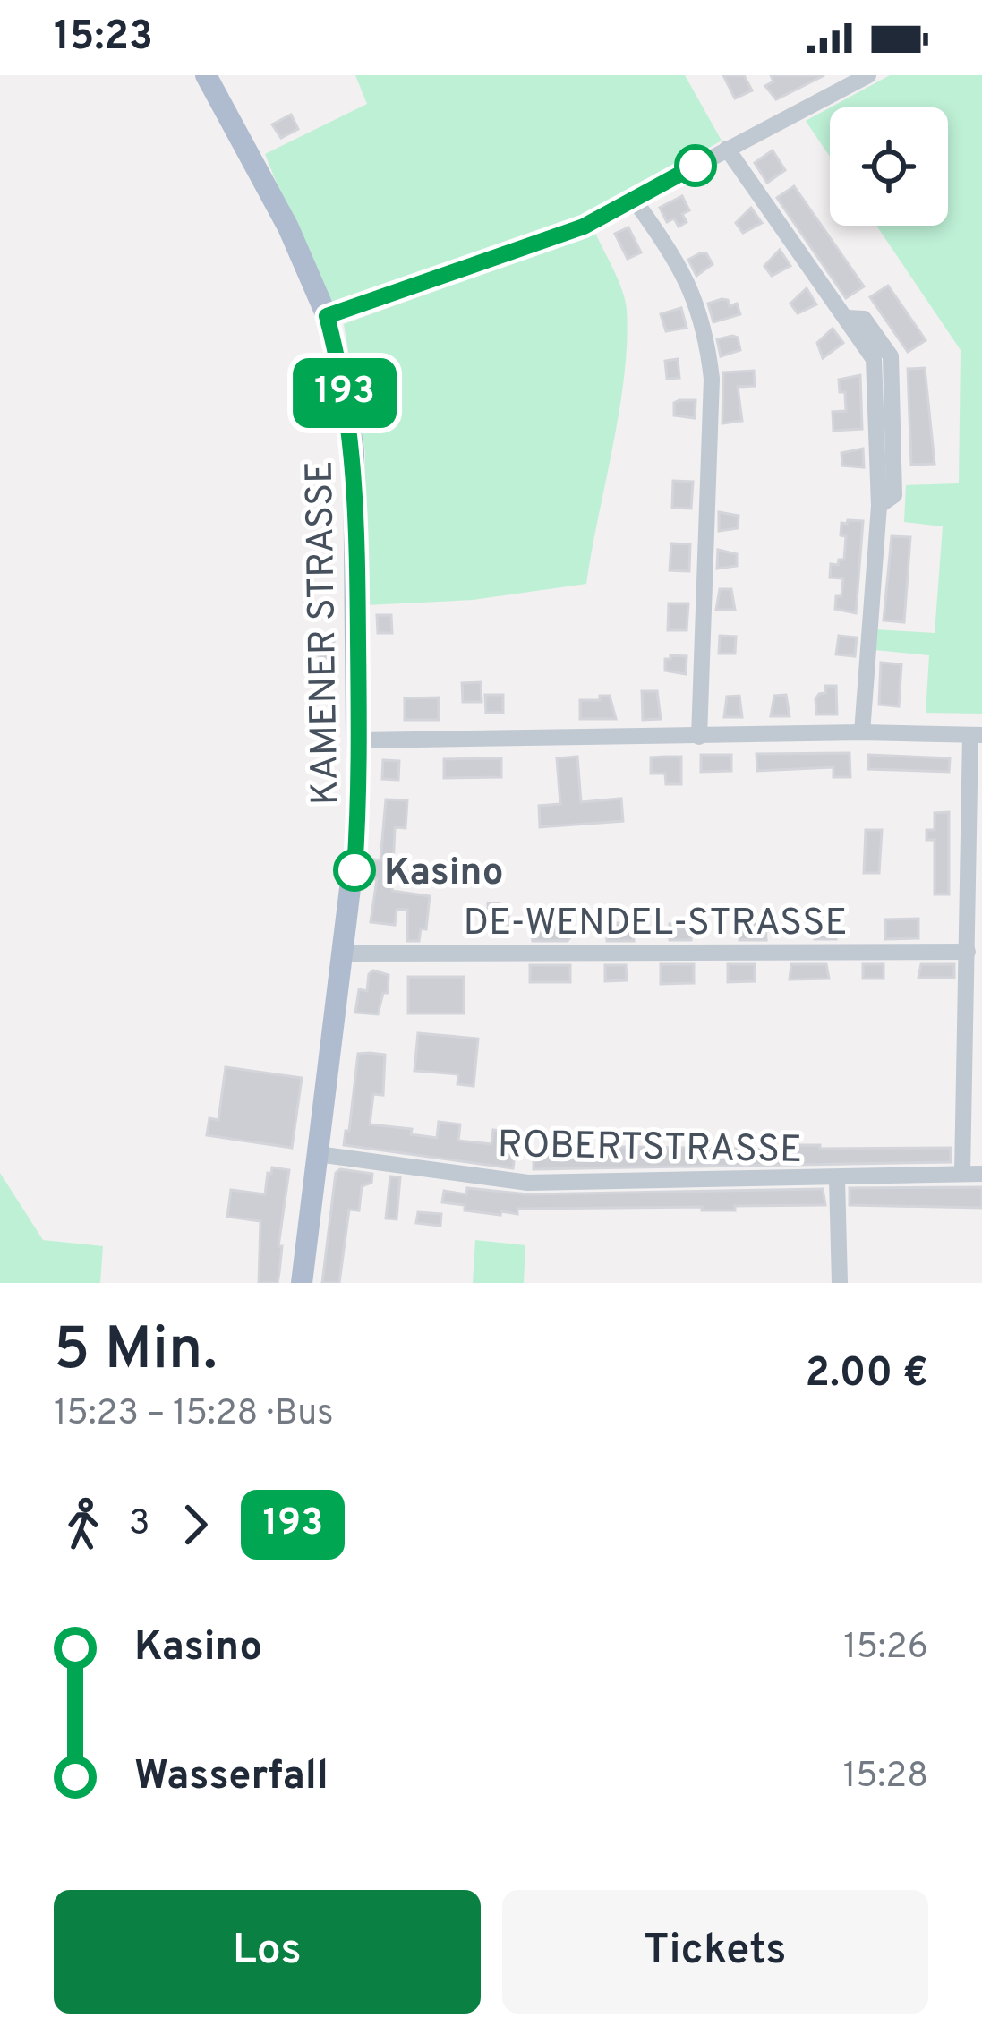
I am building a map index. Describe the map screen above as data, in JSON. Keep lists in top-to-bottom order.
{
  "streets": {
    "main road": ["KAMENER STRASSE"],
    "street": ["DE-WENDEL-STRASSE", "ROBERTSTRASSE"]
  },
  "crossings": [
    ["KAMENER STRASSE", "DE-WENDEL-STRASSE"],
    ["KAMENER STRASSE", "ROBERTSTRASSE"]
  ],
  "places": ["Kasino"],
  "lines": ["bus line 193"],
  "page": {
    "status": "15:23",
    "on_map": "193",
    "heading": ["5 Min.", "15:23 – 15:28 · Bus", "2.00 €"],
    "legs": ["3", "193"],
    "list": [
      {
        "name": "Kasino",
        "value": "15:26"
      },
      {
        "name": "Wasserfall",
        "value": "15:28"
      }
    ],
    "buttons": ["Los", "Tickets"]
  }
}
